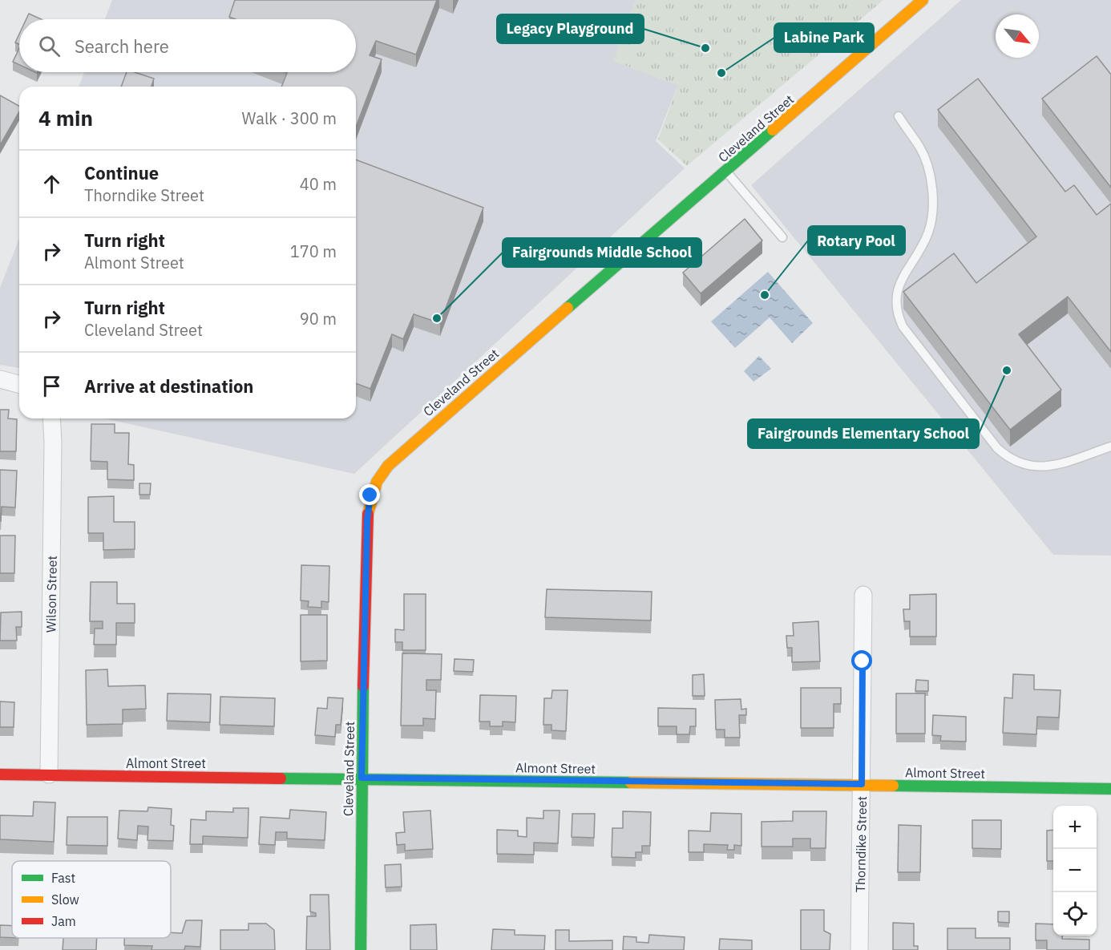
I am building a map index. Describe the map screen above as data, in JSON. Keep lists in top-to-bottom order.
{
  "streets": {
    "street": [
      "Cleveland Street",
      "Wilson Street",
      "Almont Street",
      "Thorndike Street"
    ]
  },
  "crossings": [
    ["Cleveland Street", "Almont Street"],
    ["Wilson Street", "Almont Street"],
    ["Almont Street", "Thorndike Street"]
  ],
  "places": [
    "Legacy Playground",
    "Labine Park",
    "Rotary Pool",
    "Fairgrounds Middle School",
    "Fairgrounds Elementary School"
  ],
  "legend": ["Fast", "Slow", "Jam"],
  "north": "bottom right",
  "page": {
    "search": "Search here",
    "heading": ["4 min", "Walk · 300 m"],
    "list": [
      ["Continue", "Thorndike Street", "40 m"],
      ["Turn right", "Almont Street", "170 m"],
      ["Turn right", "Cleveland Street", "90 m"],
      "Arrive at destination"
    ],
    "map_buttons": ["+", "−"]
  }
}
